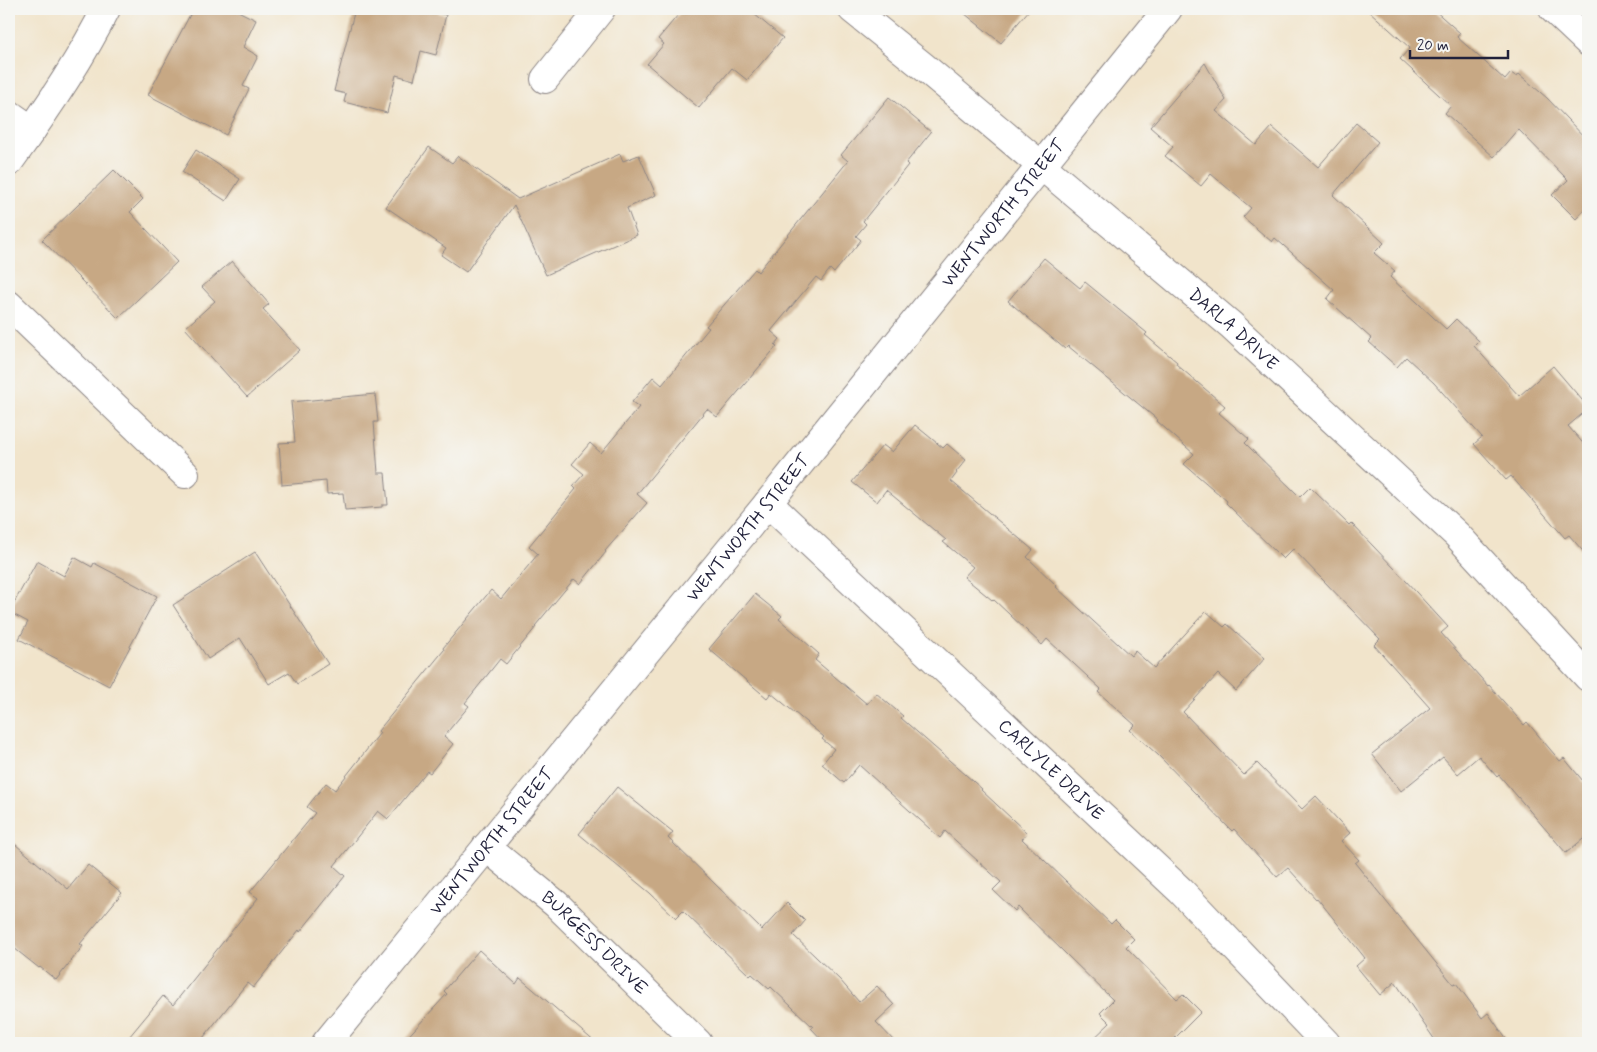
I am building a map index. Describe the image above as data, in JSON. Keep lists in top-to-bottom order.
{
  "streets": {
    "street": [
      "WENTWORTH STREET",
      "DARLA DRIVE",
      "CARLYLE DRIVE",
      "BURGESS DRIVE"
    ]
  },
  "crossings": [
    ["WENTWORTH STREET", "DARLA DRIVE"],
    ["WENTWORTH STREET", "CARLYLE DRIVE"],
    ["WENTWORTH STREET", "BURGESS DRIVE"]
  ],
  "scale_bar": "20 m"
}
